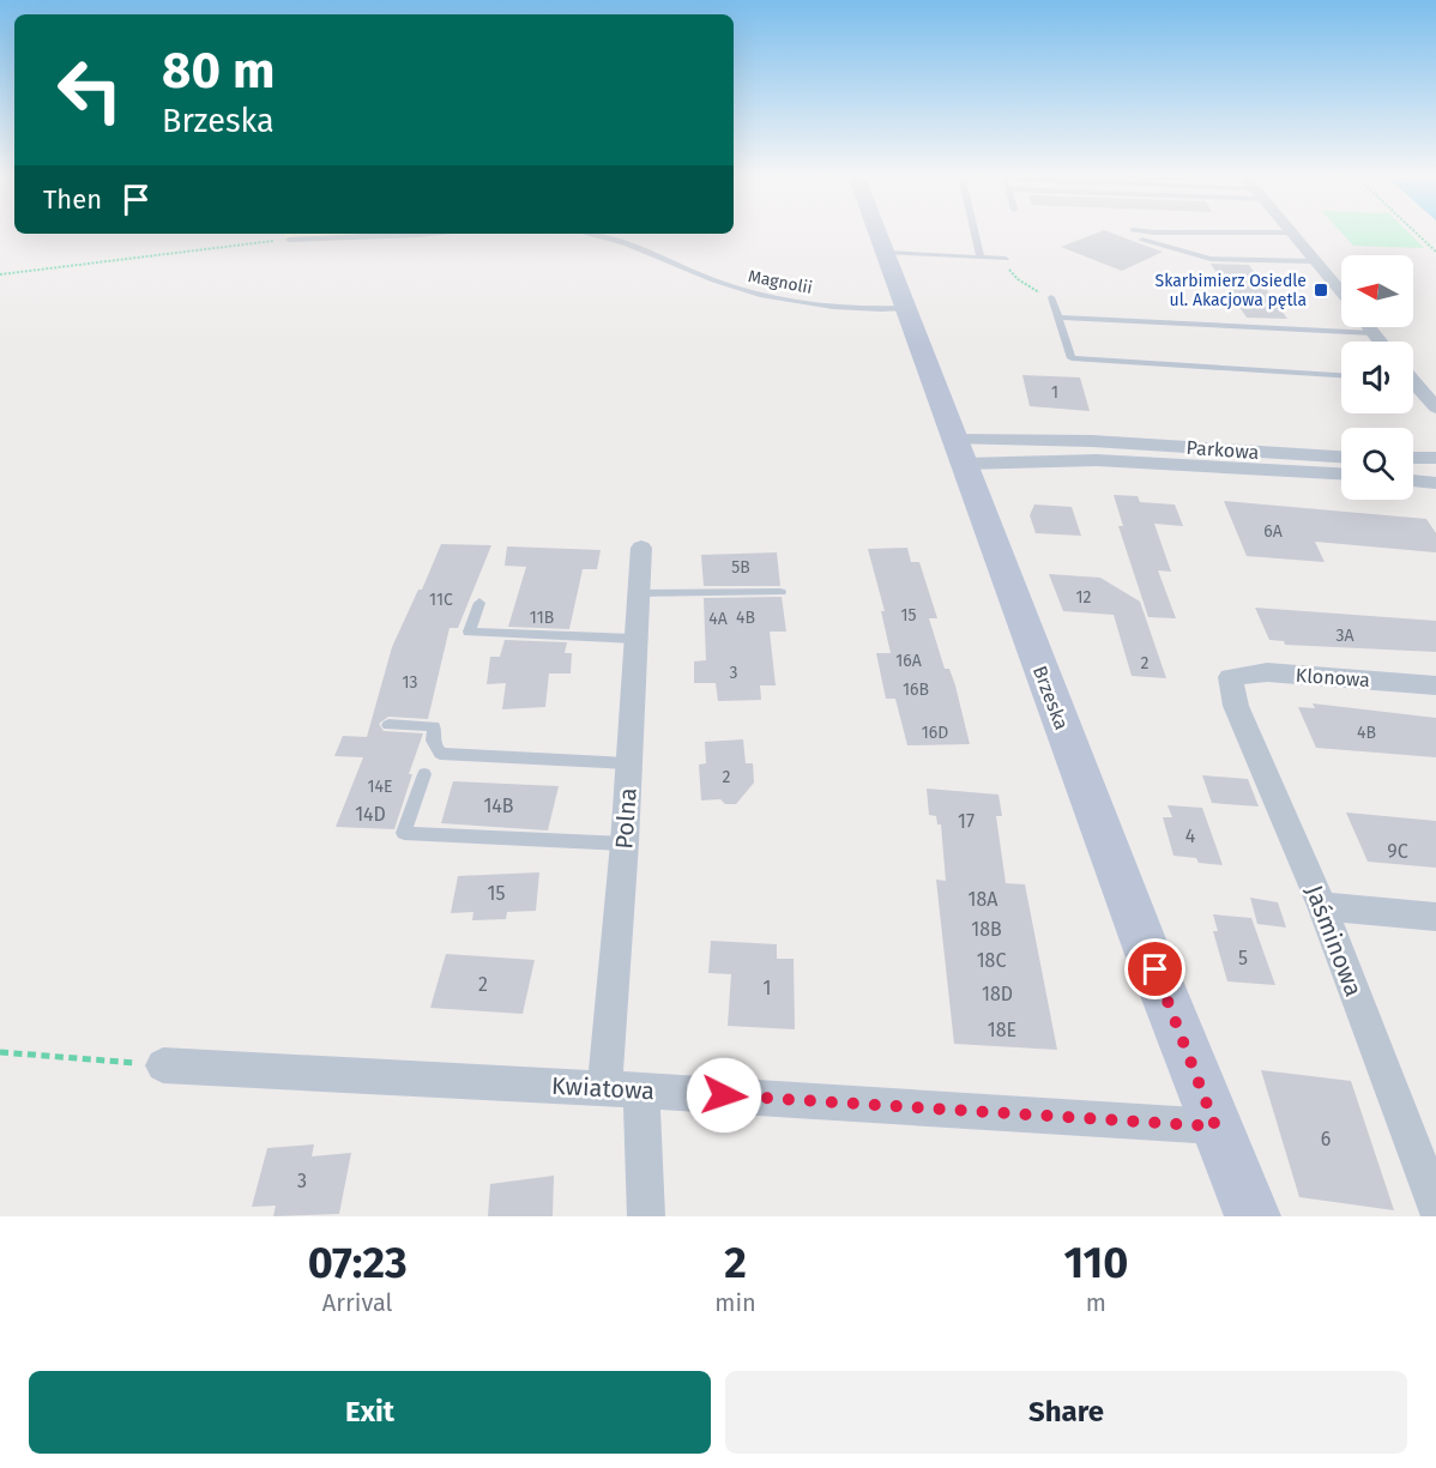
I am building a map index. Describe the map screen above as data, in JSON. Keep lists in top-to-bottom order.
{
  "streets": {
    "street": [
      "Parkowa",
      "Klonowa",
      "Brzeska",
      "Polna",
      "Jaśminowa",
      "Kwiatowa"
    ],
    "lane": ["Magnolii"]
  },
  "crossings": [
    ["Magnolii", "Brzeska"],
    ["Parkowa", "Brzeska"],
    ["Klonowa", "Jaśminowa"],
    ["Brzeska", "Kwiatowa"],
    ["Polna", "Kwiatowa"]
  ],
  "places": {
    "transit": ["Skarbimierz Osiedle ul. Akacjowa pętla"]
  },
  "house_numbers": [
    "1",
    "6A",
    "5B",
    "12",
    "11C",
    "15",
    "11B",
    "4B",
    "4A",
    "3A",
    "16A",
    "2",
    "3",
    "13",
    "16B",
    "16D",
    "4B",
    "2",
    "14E",
    "14B",
    "14D",
    "17",
    "4",
    "9C",
    "15",
    "18A",
    "18B",
    "5",
    "18C",
    "2",
    "1",
    "18D",
    "18E",
    "6",
    "3"
  ],
  "north": "left",
  "page": {
    "turn": ["80 m", "Brzeska"],
    "then": "Then",
    "eta": [
      "07:23",
      "Arrival",
      "2",
      "min",
      "110",
      "m"
    ],
    "buttons": ["Exit", "Share"]
  }
}
